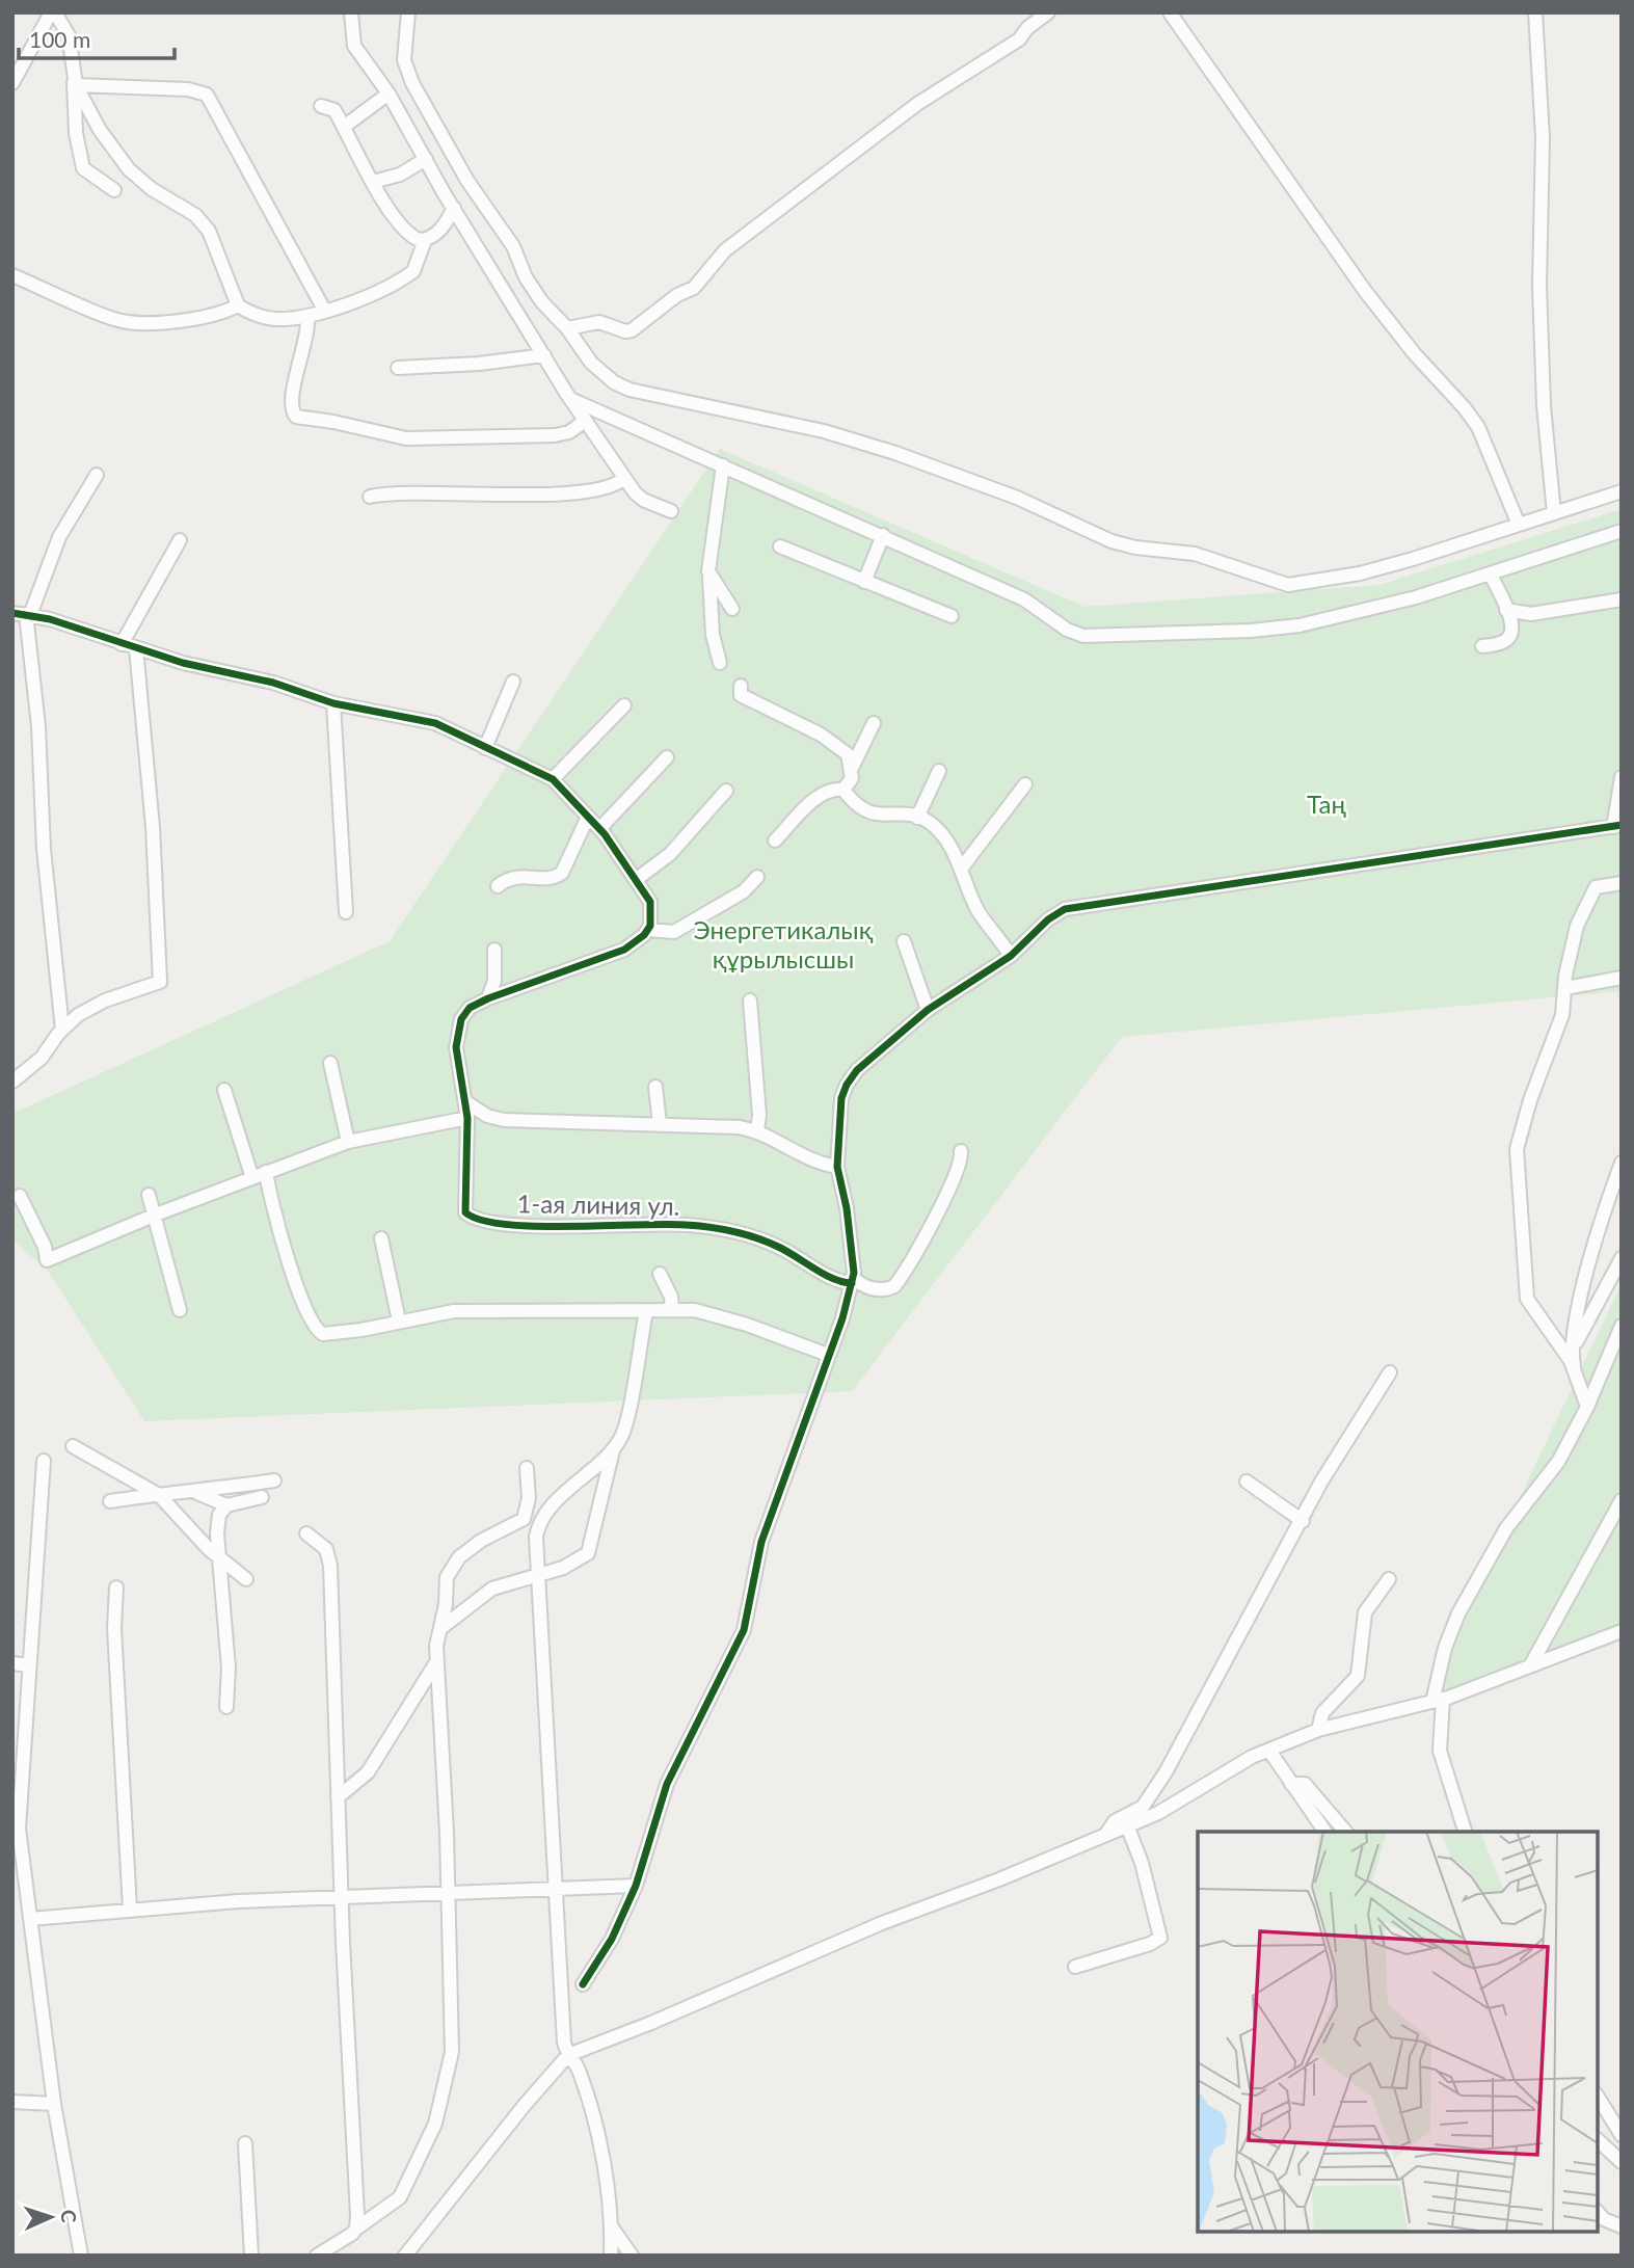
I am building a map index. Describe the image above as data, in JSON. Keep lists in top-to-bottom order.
{
  "streets": {
    "street": ["1-ая линия ул."]
  },
  "parks": ["Таң", "Энергетикалық құрылысшы"],
  "scale_bar": "100 m",
  "north": "right"
}
